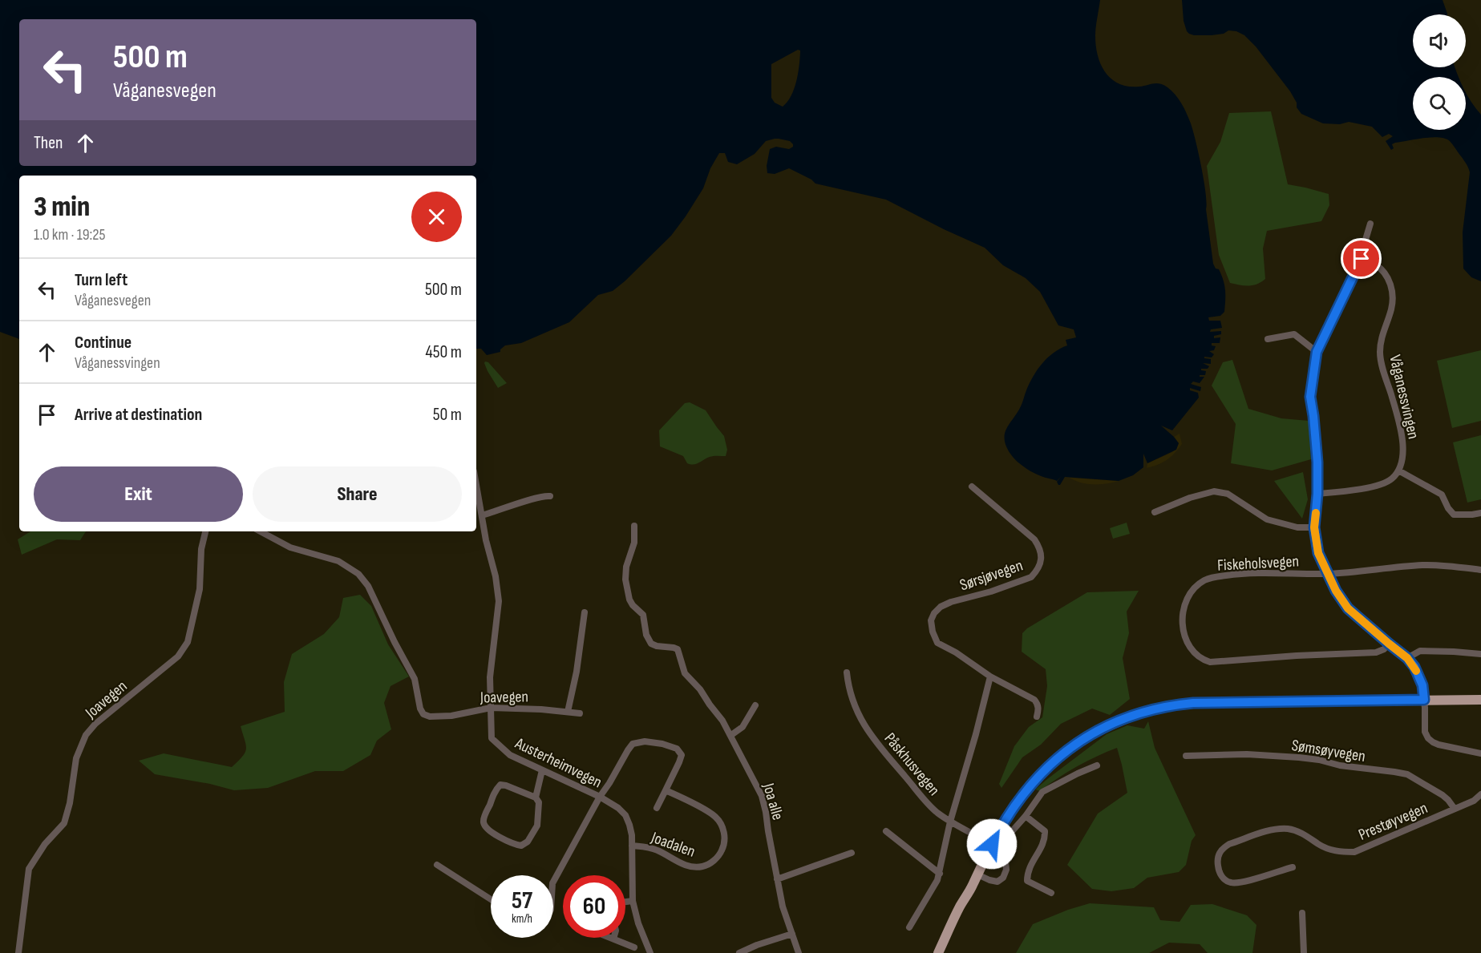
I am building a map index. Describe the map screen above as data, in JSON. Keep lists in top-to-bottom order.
{
  "streets": {
    "street": [
      "Våganessvingen",
      "Fiskeholsvegen",
      "Sørsjøvegen",
      "Joavegen",
      "Sømsøyvegen",
      "Austerheimvegen",
      "Påskhusvegen",
      "Joa alle",
      "Prestøyvegen",
      "Joadalen"
    ]
  },
  "crossings": [
    ["Joavegen", "Austerheimvegen"],
    ["Sømsøyvegen", "Prestøyvegen"],
    ["Austerheimvegen", "Joadalen"]
  ],
  "page": {
    "turn": ["500 m", "Våganesvegen"],
    "then": "Then",
    "heading": ["3 min", "1.0 km · 19:25"],
    "list": [
      {
        "name": "Turn left",
        "note": "Våganesvegen",
        "value": "500 m"
      },
      {
        "name": "Continue",
        "note": "Våganessvingen",
        "value": "450 m"
      },
      {
        "name": "Arrive at destination",
        "value": "50 m"
      }
    ],
    "buttons": ["Exit", "Share"],
    "speed": "57 km/h",
    "limit": "60"
  }
}
